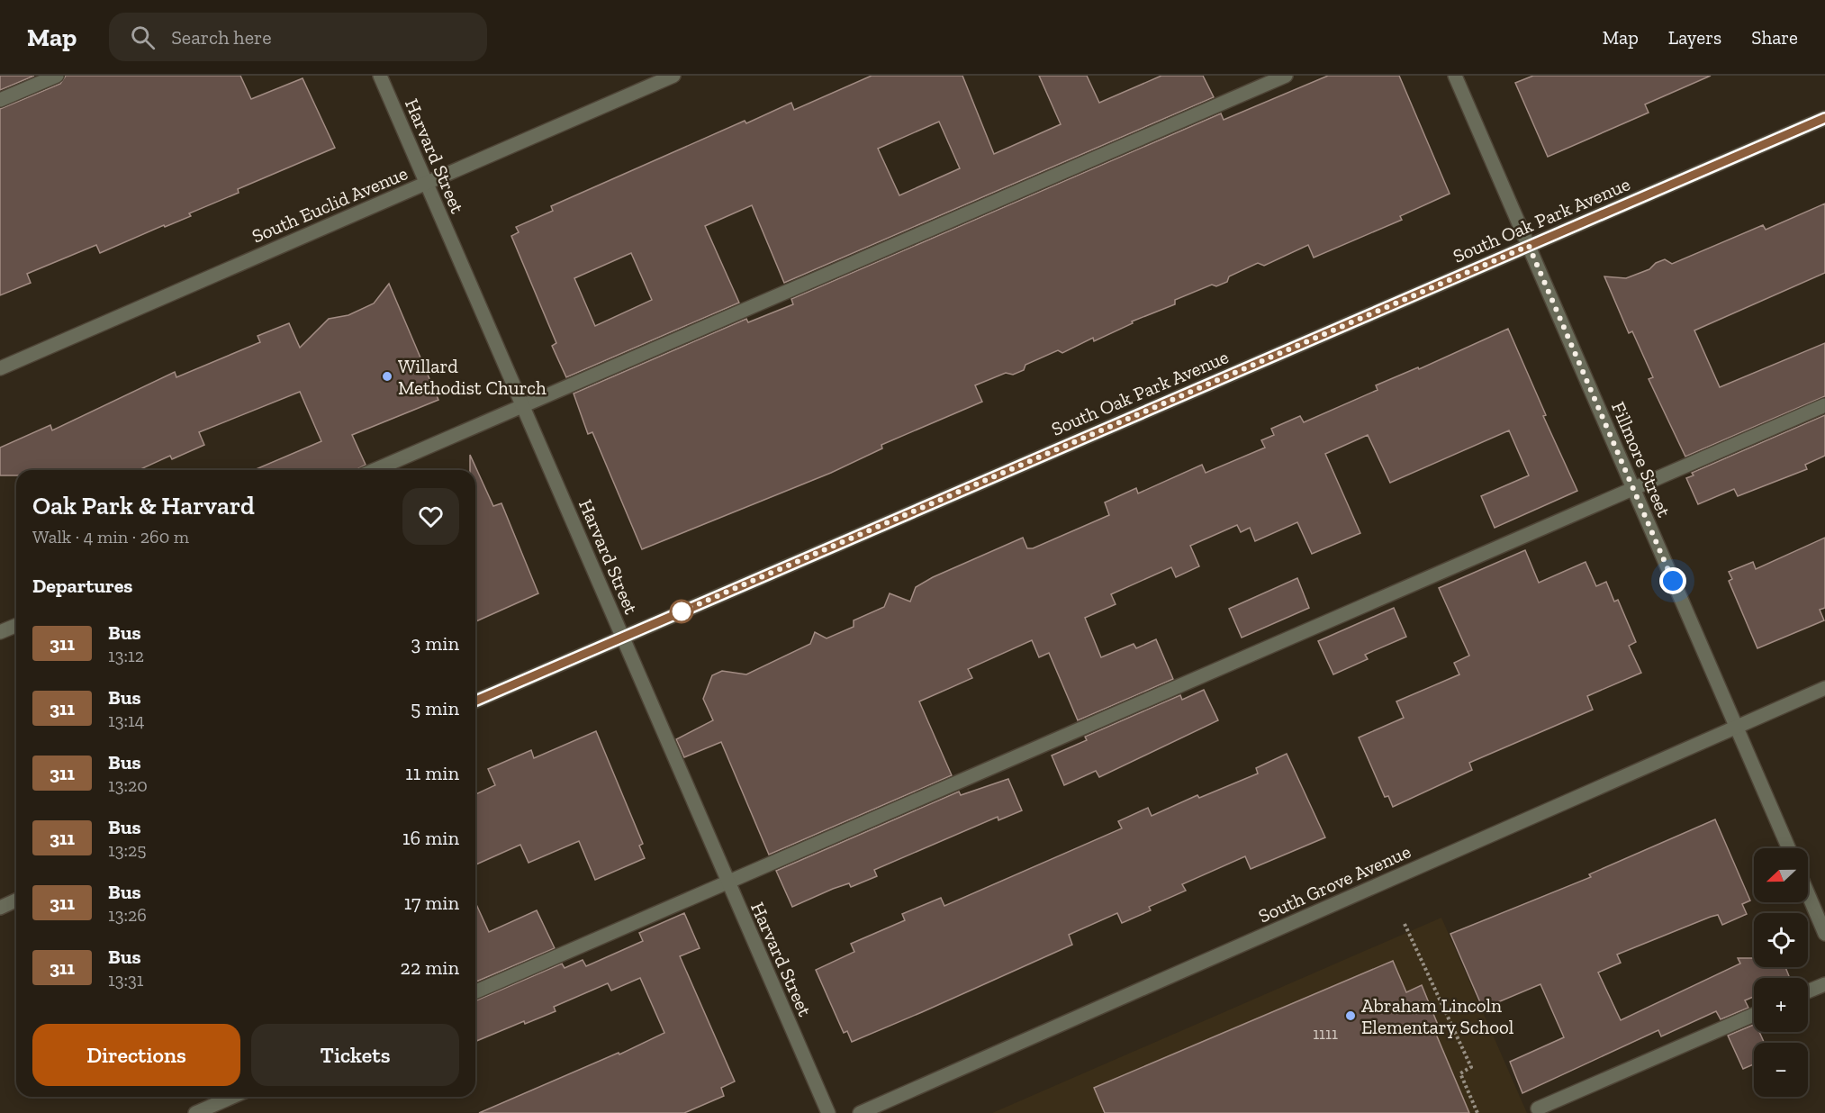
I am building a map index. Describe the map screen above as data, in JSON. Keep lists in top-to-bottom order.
{
  "streets": {
    "street": [
      "Harvard Street",
      "South Euclid Avenue",
      "South Oak Park Avenue",
      "Fillmore Street",
      "South Grove Avenue"
    ]
  },
  "crossings": [
    ["Harvard Street", "South Euclid Avenue"],
    ["Harvard Street", "South Oak Park Avenue"],
    ["South Oak Park Avenue", "Fillmore Street"],
    ["Fillmore Street", "South Grove Avenue"]
  ],
  "places": ["Willard Methodist Church", "Abraham Lincoln Elementary School"],
  "lines": ["bus line 311"],
  "house_numbers": ["1111"],
  "north": "left",
  "page": {
    "header": "Map",
    "search": "Search here",
    "nav": ["Map", "Layers", "Share"],
    "heading": [
      ["Oak Park & Harvard", "Walk · 4 min · 260 m"],
      "Departures"
    ],
    "list": [
      {
        "mark": "311",
        "name": "Bus",
        "note": "13:12",
        "value": "3 min"
      },
      {
        "mark": "311",
        "name": "Bus",
        "note": "13:14",
        "value": "5 min"
      },
      {
        "mark": "311",
        "name": "Bus",
        "note": "13:20",
        "value": "11 min"
      },
      {
        "mark": "311",
        "name": "Bus",
        "note": "13:25",
        "value": "16 min"
      },
      {
        "mark": "311",
        "name": "Bus",
        "note": "13:26",
        "value": "17 min"
      },
      {
        "mark": "311",
        "name": "Bus",
        "note": "13:31",
        "value": "22 min"
      }
    ],
    "map_buttons": ["+", "−"],
    "buttons": ["Directions", "Tickets"]
  }
}
